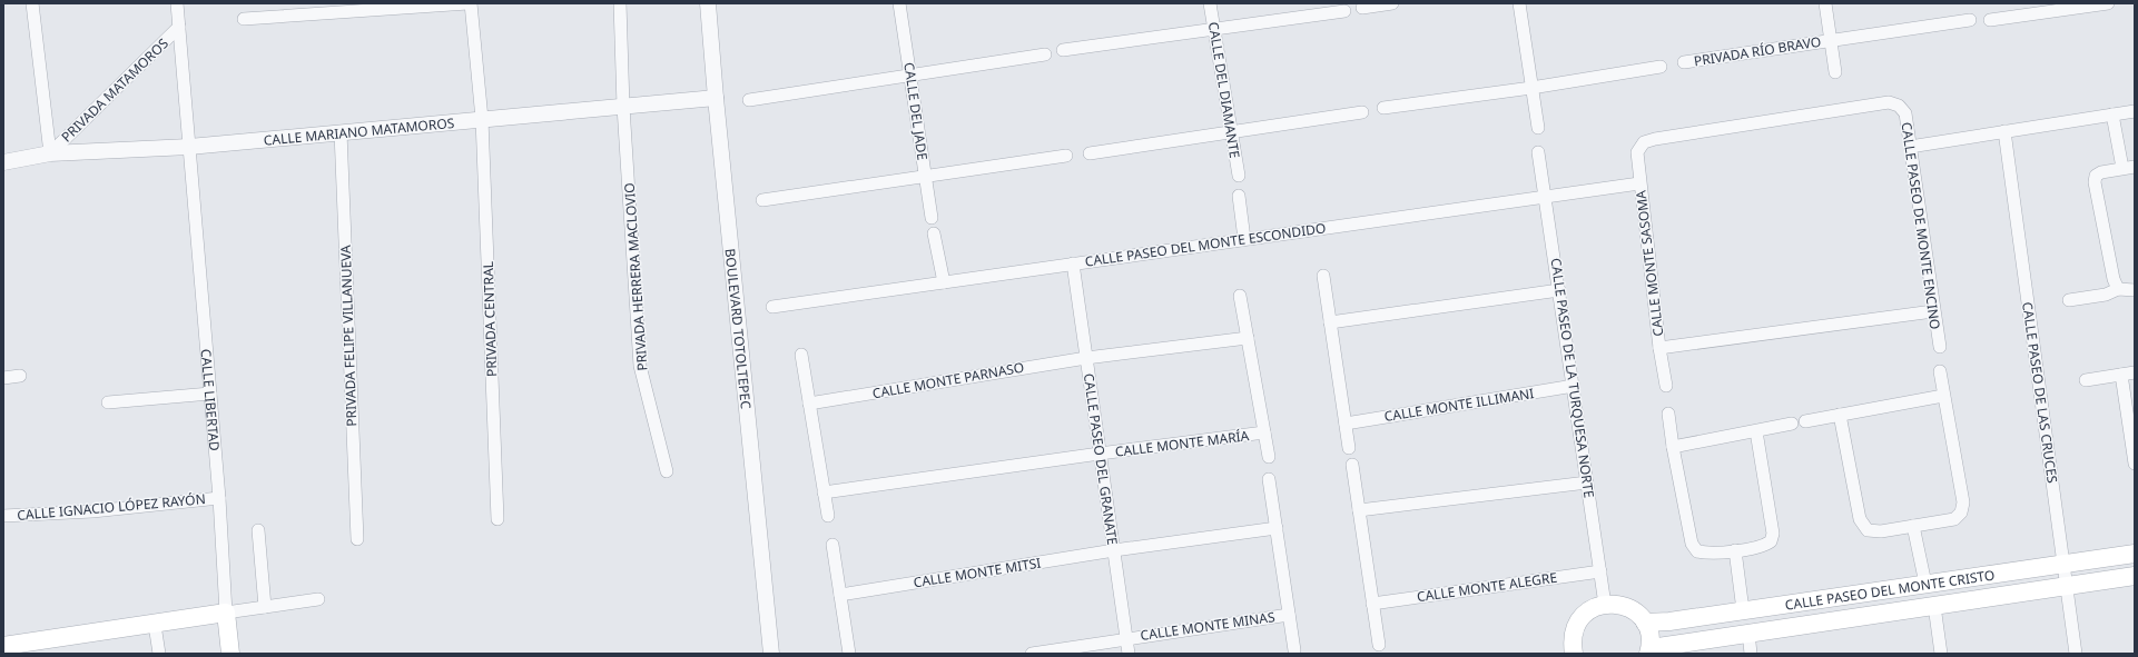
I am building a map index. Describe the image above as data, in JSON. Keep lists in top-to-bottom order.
{
  "streets": {
    "main road": ["CALLE LIBERTAD", "CALLE PASEO DEL MONTE CRISTO"],
    "street": [
      "PRIVADA RÍO BRAVO",
      "PRIVADA MATAMOROS",
      "CALLE DEL DIAMANTE",
      "CALLE DEL JADE",
      "CALLE MARIANO MATAMOROS",
      "CALLE PASEO DE MONTE ENCINO",
      "CALLE PASEO DEL MONTE ESCONDIDO",
      "CALLE MONTE SASOMA",
      "PRIVADA HERRERA MACLOVIO",
      "PRIVADA CENTRAL",
      "BOULEVARD TOTOLTEPEC",
      "PRIVADA FELIPE VILLANUEVA",
      "CALLE PASEO DE LA TURQUESA NORTE",
      "CALLE MONTE PARNASO",
      "CALLE PASEO DE LAS CRUCES",
      "CALLE MONTE ILLIMANI",
      "CALLE MONTE MARÍA",
      "CALLE PASEO DEL GRANATE",
      "CALLE IGNACIO LÓPEZ RAYÓN",
      "CALLE MONTE MITSI",
      "CALLE MONTE ALEGRE",
      "CALLE MONTE MINAS"
    ]
  },
  "crossings": [
    ["PRIVADA MATAMOROS", "CALLE MARIANO MATAMOROS"],
    ["PRIVADA MATAMOROS", "CALLE LIBERTAD"],
    ["CALLE MARIANO MATAMOROS", "PRIVADA HERRERA MACLOVIO"],
    ["CALLE MARIANO MATAMOROS", "PRIVADA CENTRAL"],
    ["CALLE MARIANO MATAMOROS", "BOULEVARD TOTOLTEPEC"],
    ["CALLE MARIANO MATAMOROS", "PRIVADA FELIPE VILLANUEVA"],
    ["CALLE MARIANO MATAMOROS", "CALLE LIBERTAD"],
    ["CALLE PASEO DE MONTE ENCINO", "CALLE MONTE SASOMA"],
    ["CALLE PASEO DEL MONTE ESCONDIDO", "CALLE MONTE SASOMA"],
    ["CALLE PASEO DEL MONTE ESCONDIDO", "CALLE PASEO DE LA TURQUESA NORTE"],
    ["CALLE PASEO DEL MONTE ESCONDIDO", "CALLE PASEO DEL GRANATE"],
    ["CALLE PASEO DE LA TURQUESA NORTE", "CALLE MONTE ILLIMANI"],
    ["CALLE PASEO DE LA TURQUESA NORTE", "CALLE MONTE ALEGRE"],
    ["CALLE MONTE PARNASO", "CALLE PASEO DEL GRANATE"],
    ["CALLE PASEO DE LAS CRUCES", "CALLE PASEO DEL MONTE CRISTO"],
    ["CALLE LIBERTAD", "CALLE IGNACIO LÓPEZ RAYÓN"],
    ["CALLE MONTE MARÍA", "CALLE PASEO DEL GRANATE"],
    ["CALLE PASEO DEL GRANATE", "CALLE MONTE MITSI"],
    ["CALLE PASEO DEL GRANATE", "CALLE MONTE MINAS"]
  ]
}
